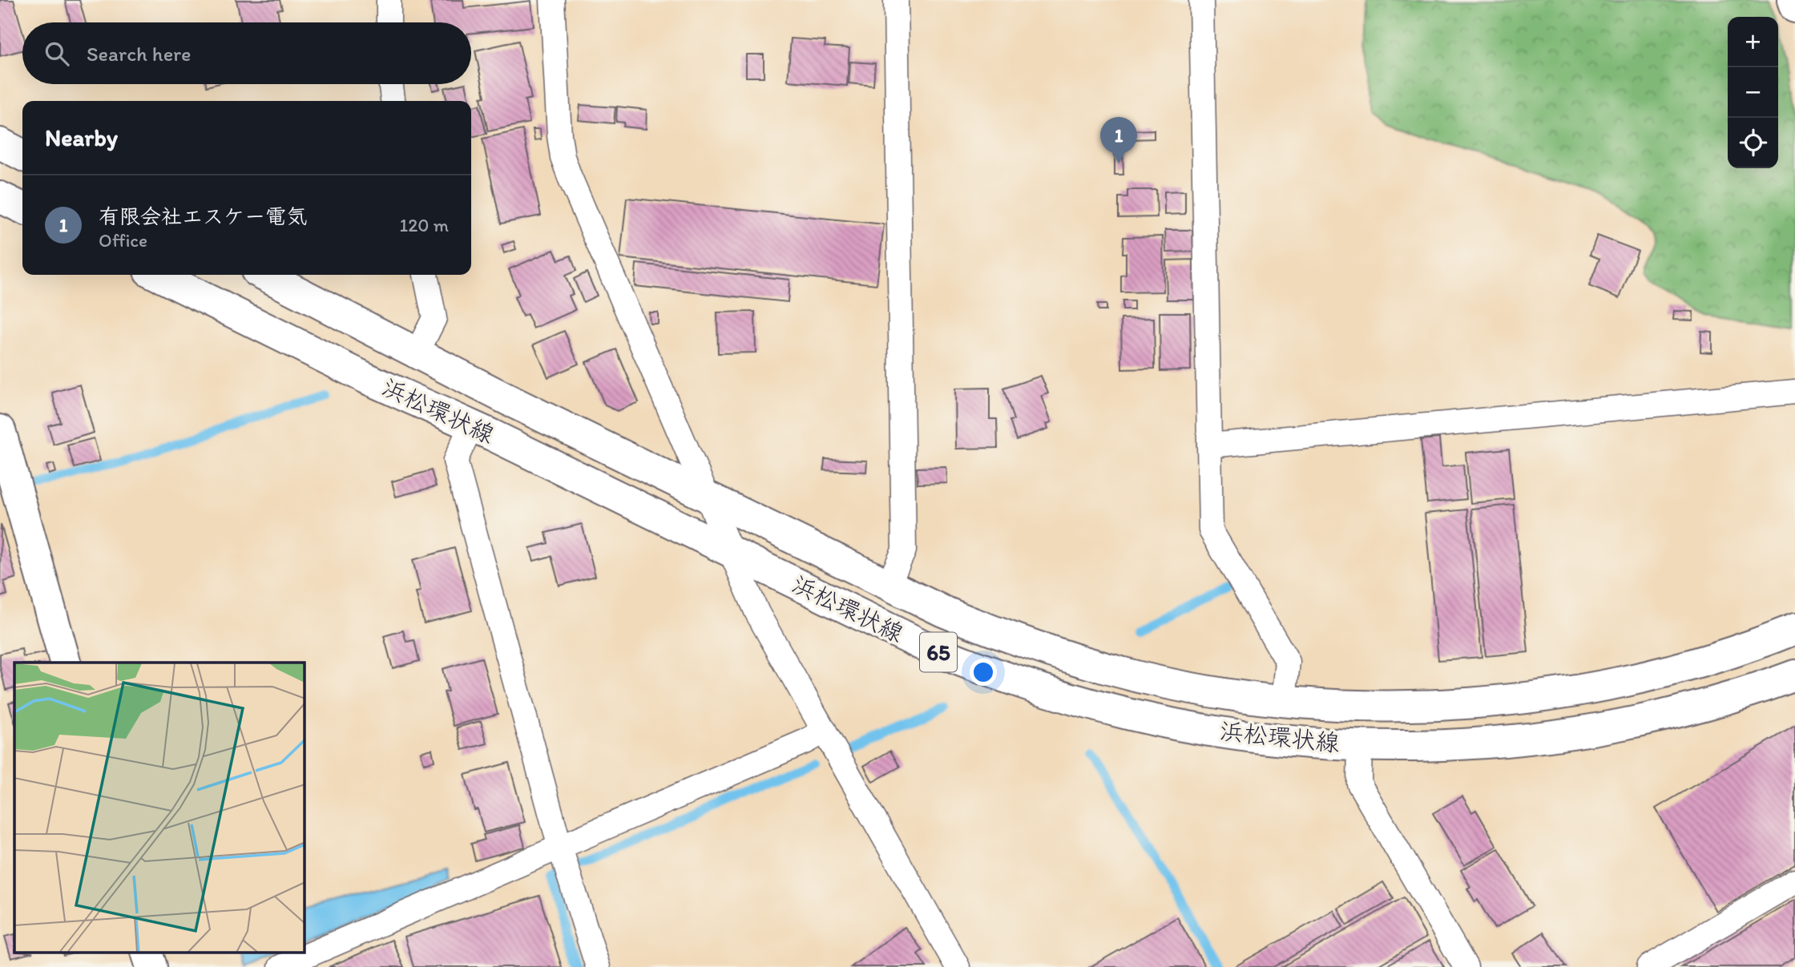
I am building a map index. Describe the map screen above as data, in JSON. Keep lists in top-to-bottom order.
{
  "streets": {
    "main road": ["浜松環状線", "65"]
  },
  "page": {
    "map_buttons": ["+", "−"],
    "search": "Search here",
    "heading": "Nearby",
    "pins": "1",
    "list": [
      {
        "mark": "1",
        "name": "有限会社エスケー電気",
        "note": "Office",
        "value": "120 m"
      }
    ]
  }
}
